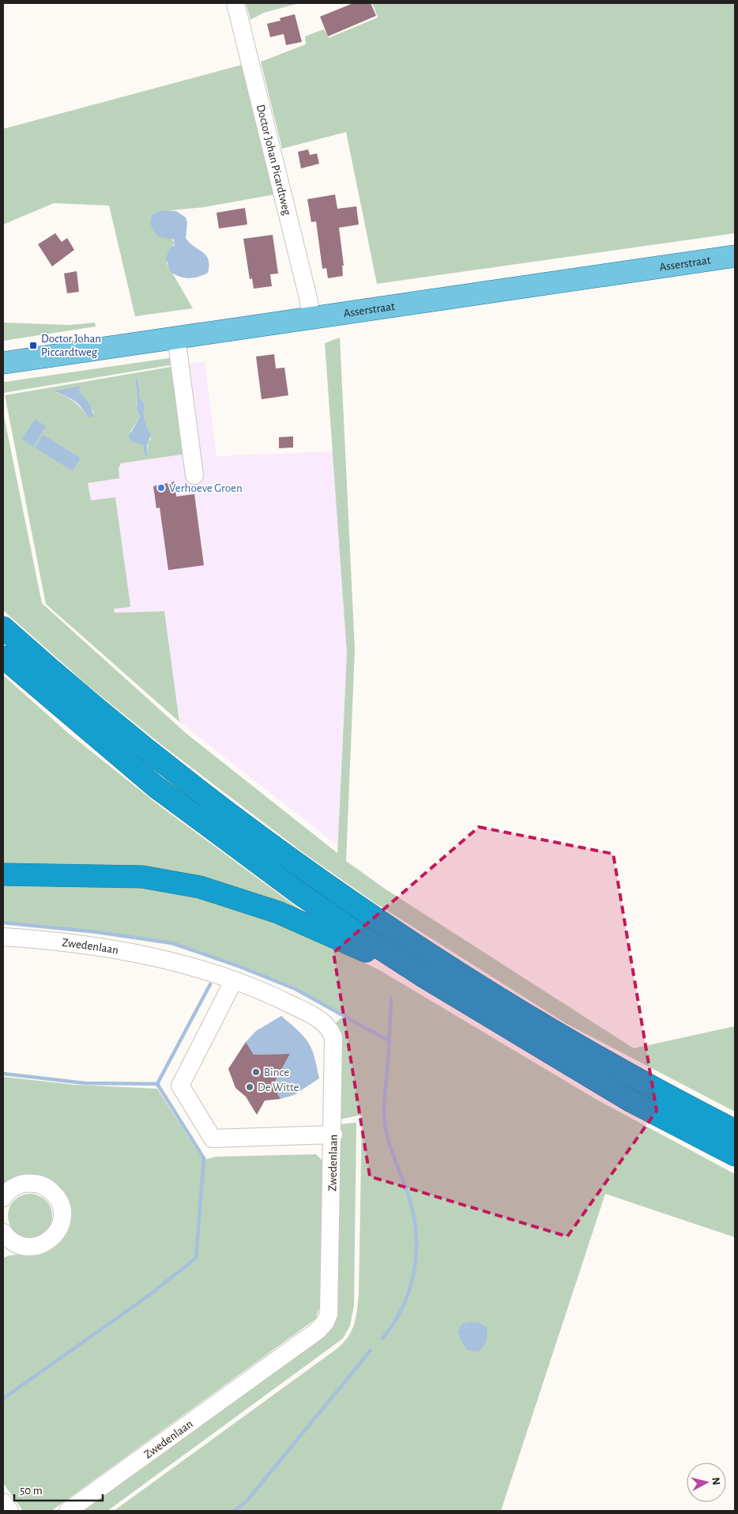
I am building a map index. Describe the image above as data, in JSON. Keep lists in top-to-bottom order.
{
  "streets": {
    "main road": ["Asserstraat"],
    "street": ["Doctor Johan Picardtweg", "Zwedenlaan"]
  },
  "crossings": [
    ["Doctor Johan Picardtweg", "Asserstraat"]
  ],
  "places": {
    "transit": ["Doctor Johan Piccardtweg"],
    "other": ["Verhoeve Groen", "Bince", "De Witte"]
  },
  "scale_bar": "50 m",
  "north": "right"
}
